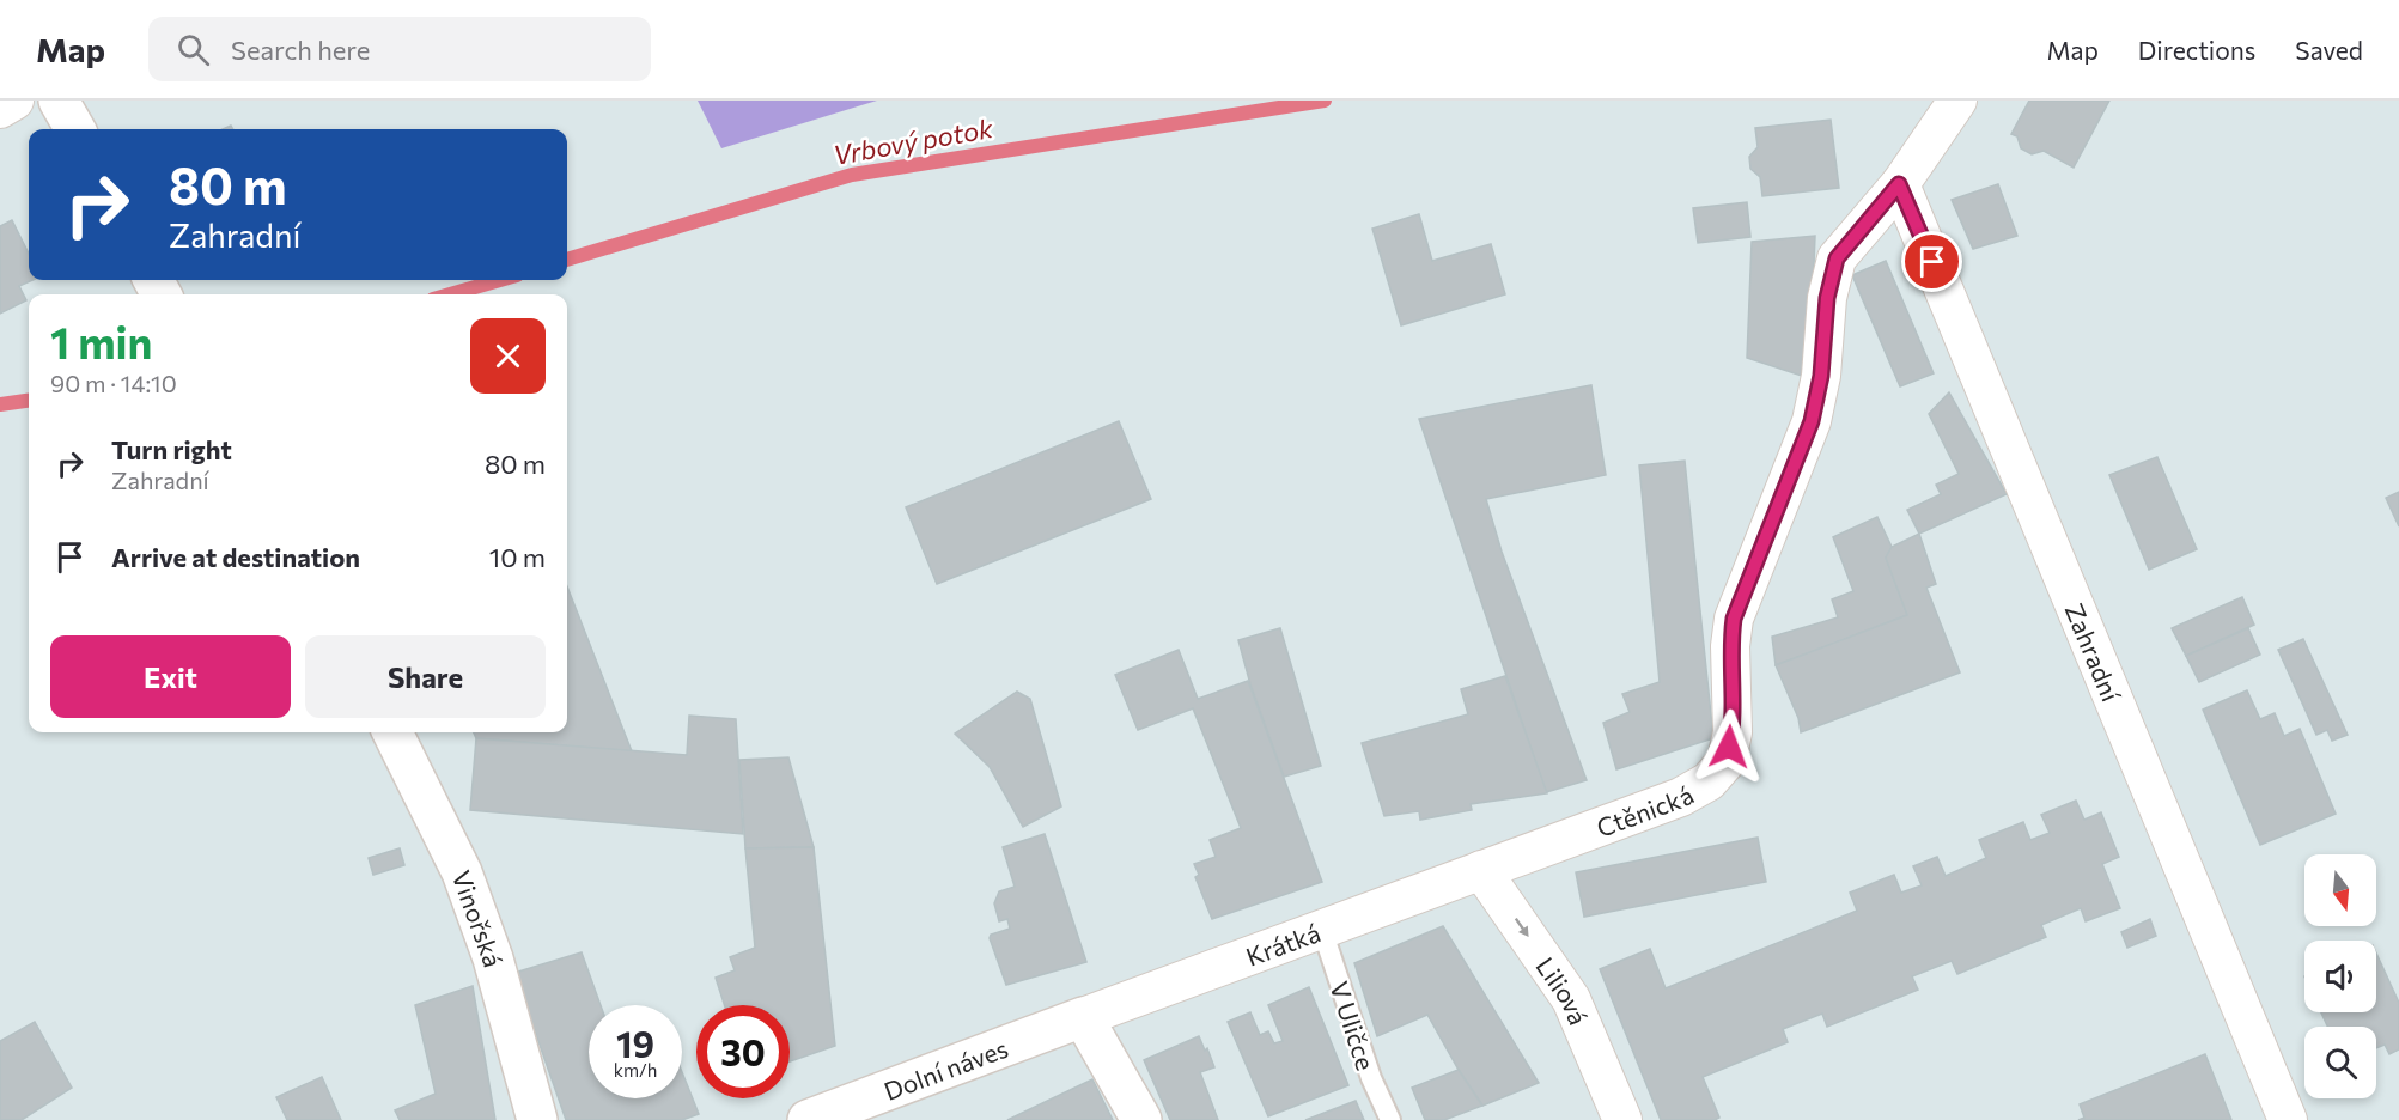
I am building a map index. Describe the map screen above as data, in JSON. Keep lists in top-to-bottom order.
{
  "streets": {
    "street": [
      "Zahradní",
      "Ctěnická",
      "Vinořská",
      "Krátká",
      "Liliová",
      "Dolní náves"
    ],
    "lane": ["V Uličce"]
  },
  "crossings": [
    ["Zahradní", "Ctěnická"],
    ["Ctěnická", "Krátká"],
    ["Ctěnická", "Liliová"],
    ["Krátká", "Liliová"],
    ["Krátká", "V Uličce"],
    ["Krátká", "Dolní náves"]
  ],
  "one_way": ["Liliová"],
  "water": ["Vrbový potok"],
  "north": "bottom",
  "page": {
    "header": "Map",
    "search": "Search here",
    "nav": ["Map", "Directions", "Saved"],
    "turn": ["80 m", "Zahradní"],
    "heading": ["1 min", "90 m · 14:10"],
    "list": [
      {
        "name": "Turn right",
        "note": "Zahradní",
        "value": "80 m"
      },
      {
        "name": "Arrive at destination",
        "value": "10 m"
      }
    ],
    "buttons": ["Exit", "Share"],
    "speed": "19 km/h",
    "limit": "30"
  }
}
